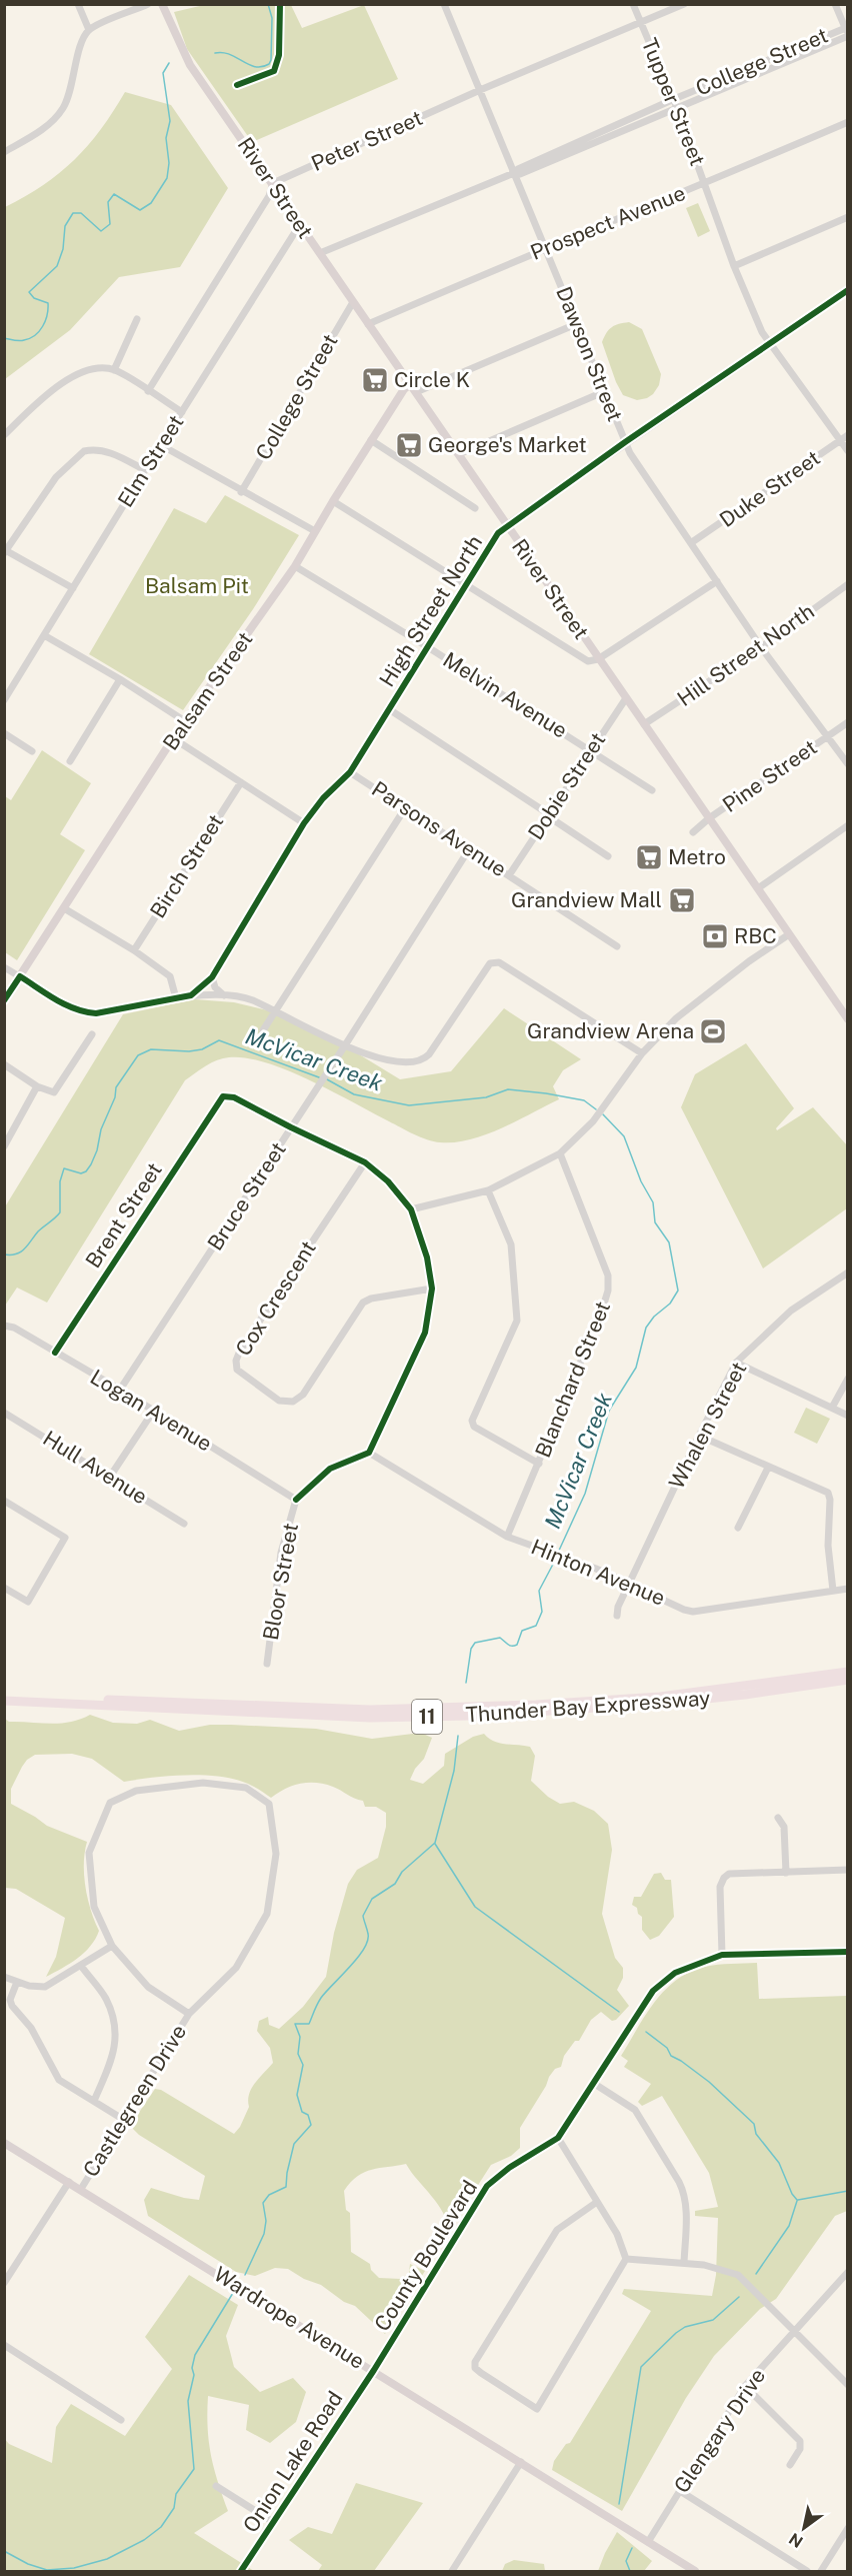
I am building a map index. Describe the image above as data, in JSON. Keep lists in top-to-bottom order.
{
  "streets": {
    "highway": ["Thunder Bay Expressway", "11"],
    "main road": [
      "River Street",
      "High Street North",
      "Balsam Street",
      "Wardrope Avenue"
    ],
    "street": [
      "College Street",
      "Tupper Street",
      "Peter Street",
      "Prospect Avenue",
      "Dawson Street",
      "Elm Street",
      "Duke Street",
      "Hill Street North",
      "Melvin Avenue",
      "Pine Street",
      "Dobie Street",
      "Parsons Avenue",
      "Birch Street",
      "Bruce Street",
      "Brent Street",
      "Cox Crescent",
      "Blanchard Street",
      "Logan Avenue",
      "Whalen Street",
      "Hull Avenue",
      "Hinton Avenue",
      "Bloor Street",
      "Castlegreen Drive",
      "County Boulevard",
      "Glengary Drive",
      "Onion Lake Road"
    ]
  },
  "crossings": [
    ["College Street", "Tupper Street"],
    ["College Street", "River Street"],
    ["College Street", "Dawson Street"],
    ["Tupper Street", "Peter Street"],
    ["Tupper Street", "Prospect Avenue"],
    ["Tupper Street", "Duke Street"],
    ["Tupper Street", "High Street North"],
    ["Peter Street", "River Street"],
    ["Peter Street", "Dawson Street"],
    ["River Street", "Prospect Avenue"],
    ["River Street", "Elm Street"],
    ["River Street", "High Street North"],
    ["River Street", "Hill Street North"],
    ["River Street", "Balsam Street"],
    ["River Street", "Pine Street"],
    ["River Street", "Dobie Street"],
    ["Prospect Avenue", "Dawson Street"],
    ["Dawson Street", "Duke Street"],
    ["Dawson Street", "High Street North"],
    ["Dawson Street", "Hill Street North"],
    ["Dawson Street", "Pine Street"],
    ["High Street North", "Melvin Avenue"],
    ["High Street North", "Parsons Avenue"],
    ["Balsam Street", "Melvin Avenue"],
    ["Melvin Avenue", "Dobie Street"],
    ["Dobie Street", "Parsons Avenue"],
    ["Parsons Avenue", "Bruce Street"],
    ["Bruce Street", "Brent Street"],
    ["Bruce Street", "Logan Avenue"],
    ["Brent Street", "Logan Avenue"],
    ["Blanchard Street", "Hinton Avenue"],
    ["Logan Avenue", "Bloor Street"],
    ["Whalen Street", "Hinton Avenue"],
    ["Castlegreen Drive", "Wardrope Avenue"],
    ["County Boulevard", "Wardrope Avenue"],
    ["County Boulevard", "Onion Lake Road"],
    ["Wardrope Avenue", "Glengary Drive"],
    ["Wardrope Avenue", "Onion Lake Road"]
  ],
  "water": ["McVicar Creek"],
  "parks": ["Balsam Pit"],
  "places": {
    "supermarket": [
      "Circle K",
      "George's Market",
      "Metro",
      "Grandview Mall"
    ],
    "bank": ["RBC"],
    "sports": ["Grandview Arena"]
  },
  "north": "bottom left"
}
